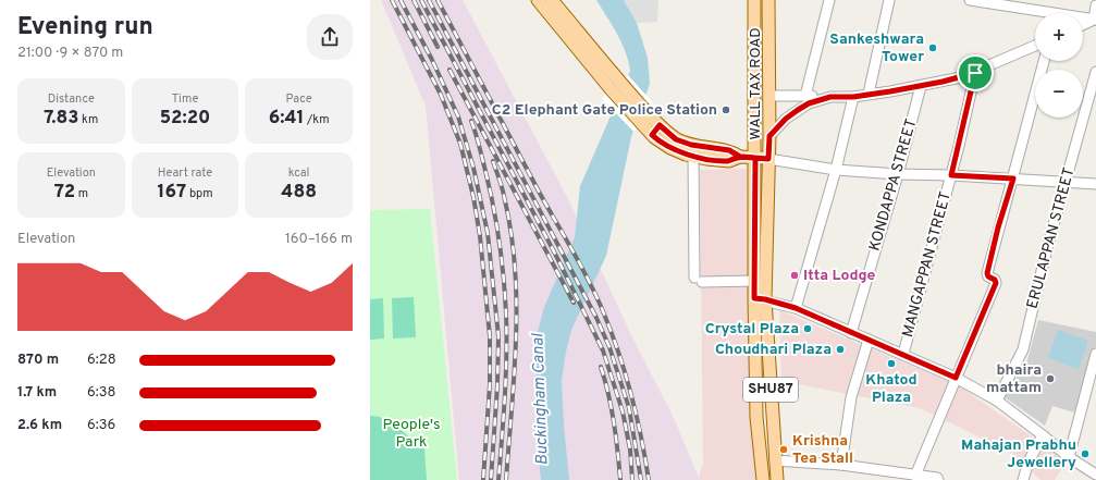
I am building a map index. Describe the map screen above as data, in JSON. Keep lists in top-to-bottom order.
{
  "streets": {
    "main road": ["WALL TAX ROAD", "SHU87"],
    "street": ["KONDAPPA STREET", "ERULAPPAN STREET", "MANGAPPAN STREET"]
  },
  "water": ["Buckingham Canal"],
  "parks": ["People's Park"],
  "places": [
    "Sankeshwara Tower",
    "C2 Elephant Gate Police Station",
    "Itta Lodge",
    "Crystal Plaza",
    "Choudhari Plaza",
    "Khatod Plaza",
    "bhaira mattam",
    "Krishna Tea Stall",
    "Mahajan Prabhu Jewellery"
  ],
  "page": {
    "heading": ["Evening run", "21:00 · 9 × 870 m"],
    "map_buttons": ["+", "−"],
    "stats": [
      ["Distance", "7.83 km"],
      ["Time", "52:20"],
      ["Pace", "6:41 /km"],
      ["Elevation", "72 m"],
      ["Heart rate", "167 bpm"],
      ["kcal", "488"]
    ],
    "chart": ["Elevation", "160–166 m"],
    "list": [
      {
        "name": "870 m",
        "note": "6:28"
      },
      {
        "name": "1.7 km",
        "note": "6:38"
      },
      {
        "name": "2.6 km",
        "note": "6:36"
      }
    ]
  }
}
